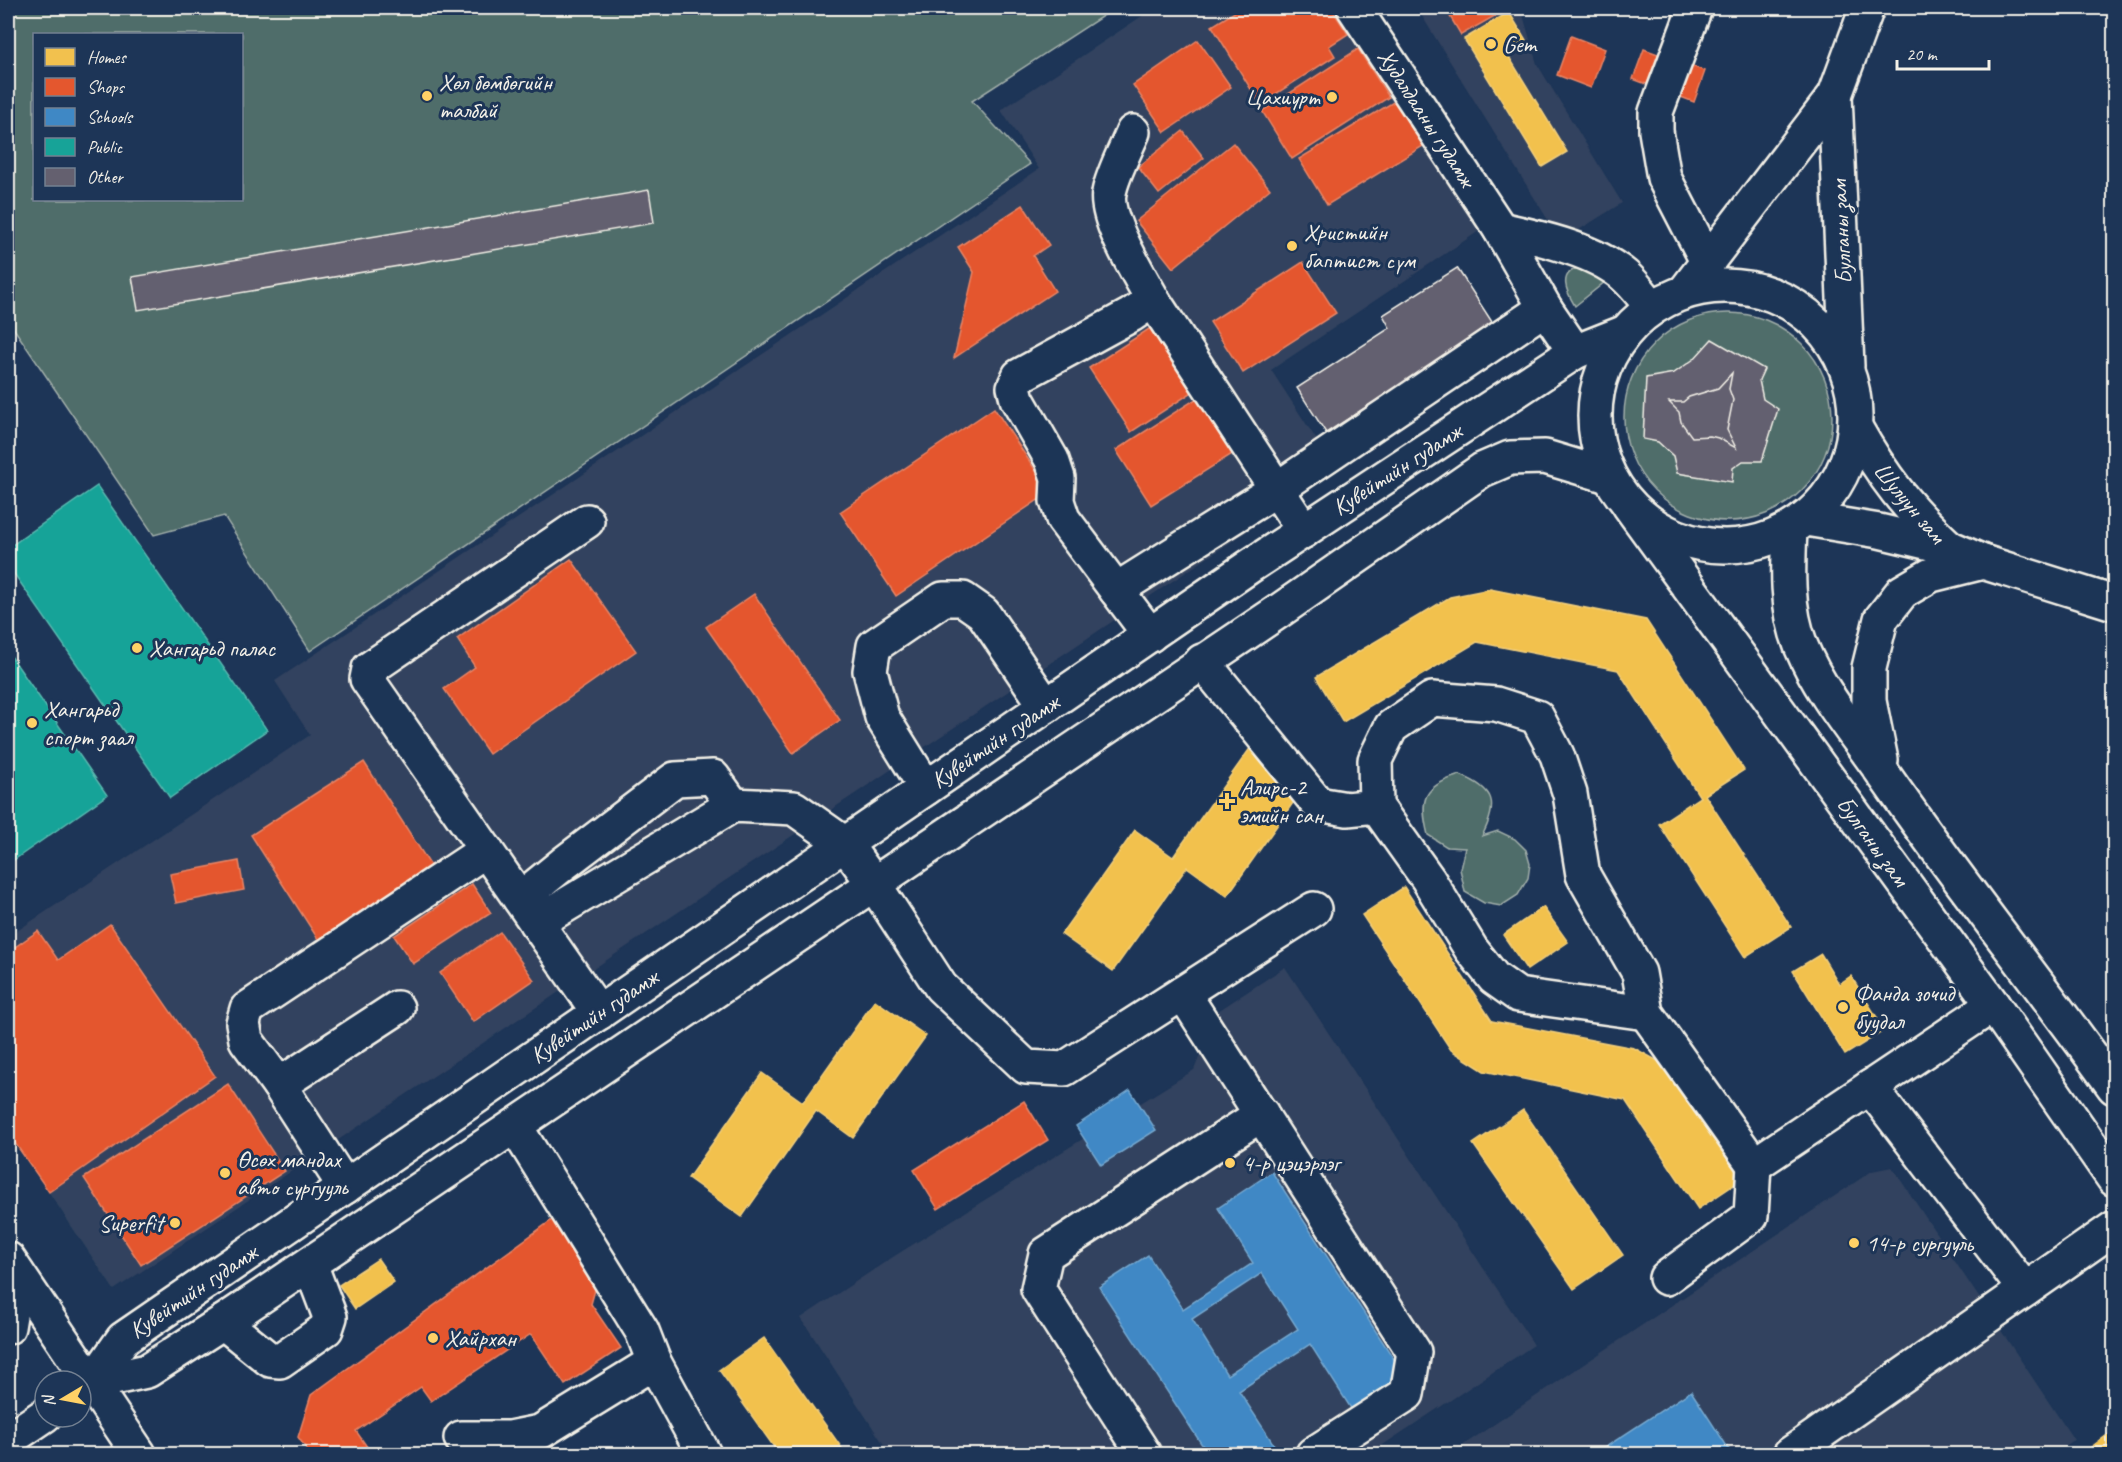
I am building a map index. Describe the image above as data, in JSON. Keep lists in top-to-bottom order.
{
  "streets": {
    "main road": [
      "Худалдааны гудамж",
      "Булганы зам",
      "Кувейтийн гудамж",
      "Шулуун зам"
    ]
  },
  "crossings": [
    ["Худалдааны гудамж", "Кувейтийн гудамж"],
    ["Булганы зам", "Шулуун зам"]
  ],
  "places": {
    "other": [
      "Gem",
      "Хөл бөмбөгийн талбай",
      "Цахиурт",
      "Христийн баптист сүм",
      "Хангарьд палас",
      "Хангарьд спорт заал",
      "Фанда зочид буудал",
      "4-р цэцэрлэг",
      "Өсөх мандах авто сургууль",
      "Superfit",
      "14-р сургууль",
      "Хайрхан"
    ],
    "health": ["Aлирс-2 эмийн сан"]
  },
  "legend": [
    "Homes",
    "Shops",
    "Schools",
    "Public",
    "Other"
  ],
  "scale_bar": "20 m",
  "north": "left"
}
